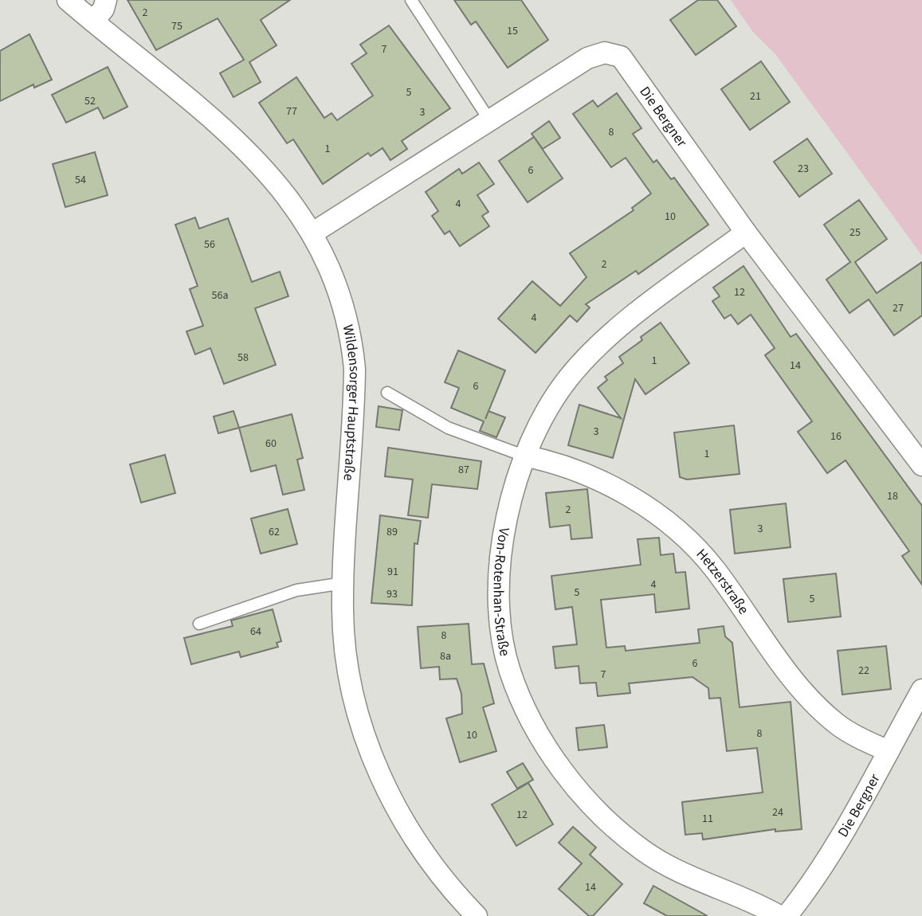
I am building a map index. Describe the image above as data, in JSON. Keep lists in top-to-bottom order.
{
  "streets": {
    "street": [
      "Die Bergner",
      "Wildensorger Hauptstraße",
      "Hetzerstraße",
      "Von-Rotenhan-Straße"
    ]
  },
  "crossings": [
    ["Die Bergner", "Wildensorger Hauptstraße"],
    ["Die Bergner", "Hetzerstraße"],
    ["Die Bergner", "Von-Rotenhan-Straße"],
    ["Hetzerstraße", "Von-Rotenhan-Straße"]
  ],
  "house_numbers": [
    "2",
    "75",
    "15",
    "7",
    "5",
    "21",
    "52",
    "77",
    "3",
    "8",
    "1",
    "23",
    "6",
    "54",
    "4",
    "10",
    "25",
    "56",
    "2",
    "12",
    "56a",
    "27",
    "4",
    "58",
    "1",
    "14",
    "6",
    "3",
    "16",
    "60",
    "1",
    "87",
    "18",
    "2",
    "3",
    "62",
    "89",
    "91",
    "4",
    "5",
    "93",
    "5",
    "64",
    "8",
    "8a",
    "6",
    "22",
    "7",
    "8",
    "10",
    "24",
    "12",
    "11",
    "14"
  ]
}
